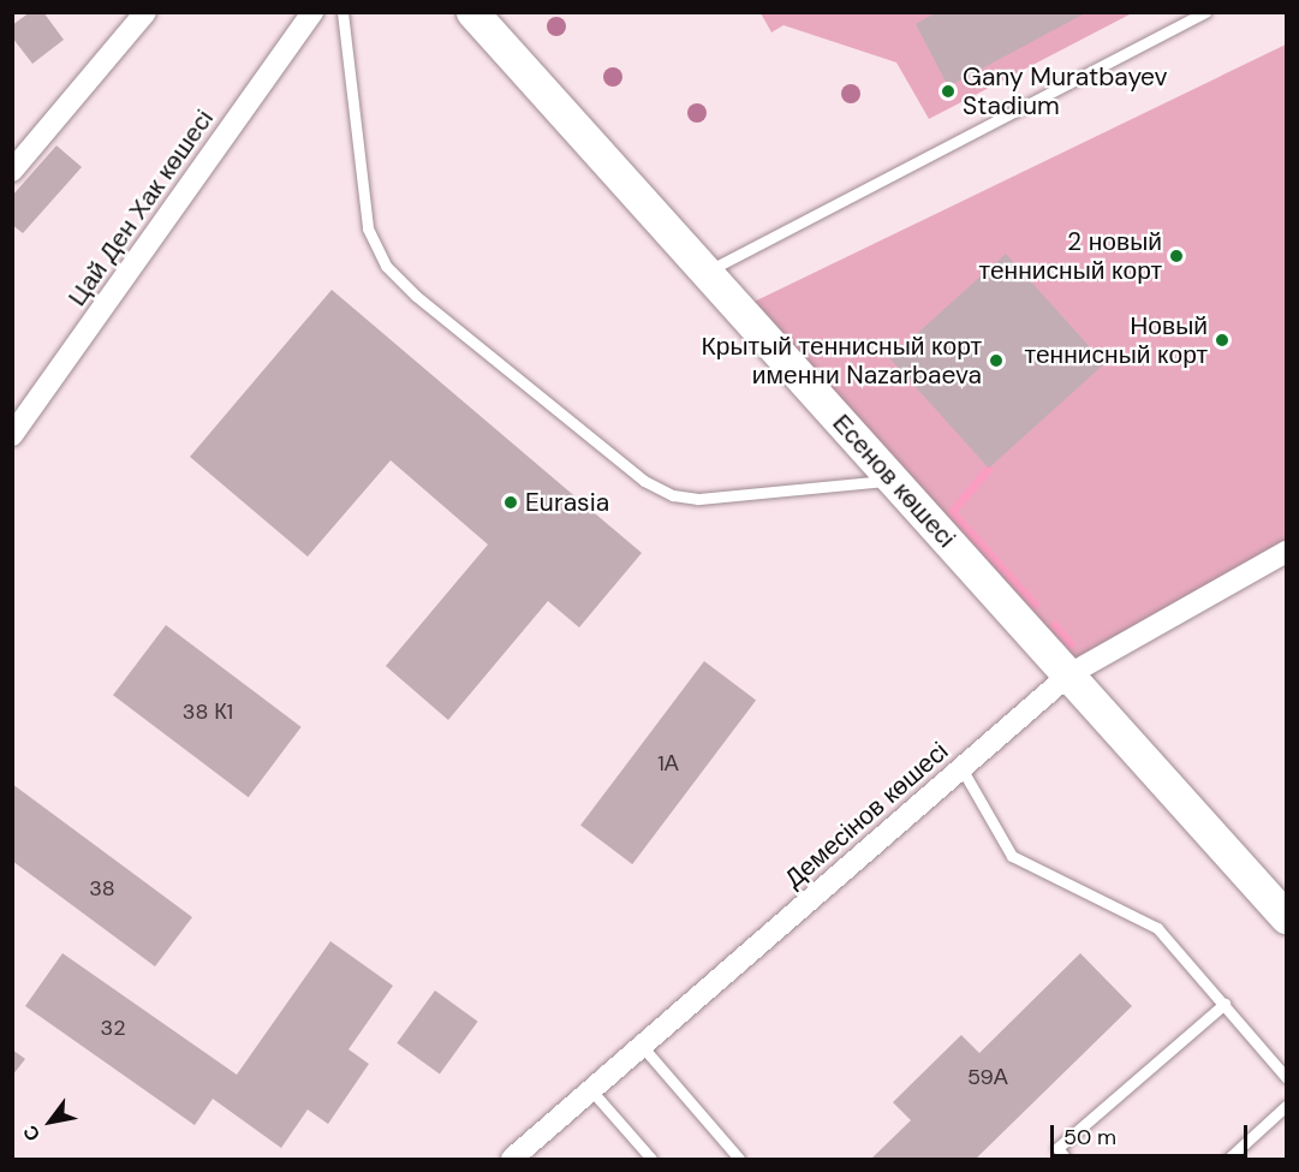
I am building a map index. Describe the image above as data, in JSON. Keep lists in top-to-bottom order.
{
  "streets": {
    "street": ["Цай Ден Хак көшесі", "Есенов көшесі", "Демесінов көшесі"]
  },
  "crossings": [
    ["Есенов көшесі", "Демесінов көшесі"]
  ],
  "places": [
    "Gany Muratbayev Stadium",
    "2 новый теннисный корт",
    "Новый теннисный корт",
    "Крытый теннисный корт именни Nazarbaeva",
    "Eurasia"
  ],
  "house_numbers": [
    "38 К1",
    "1А",
    "38",
    "32",
    "59А"
  ],
  "scale_bar": "50 m",
  "north": "bottom left"
}
